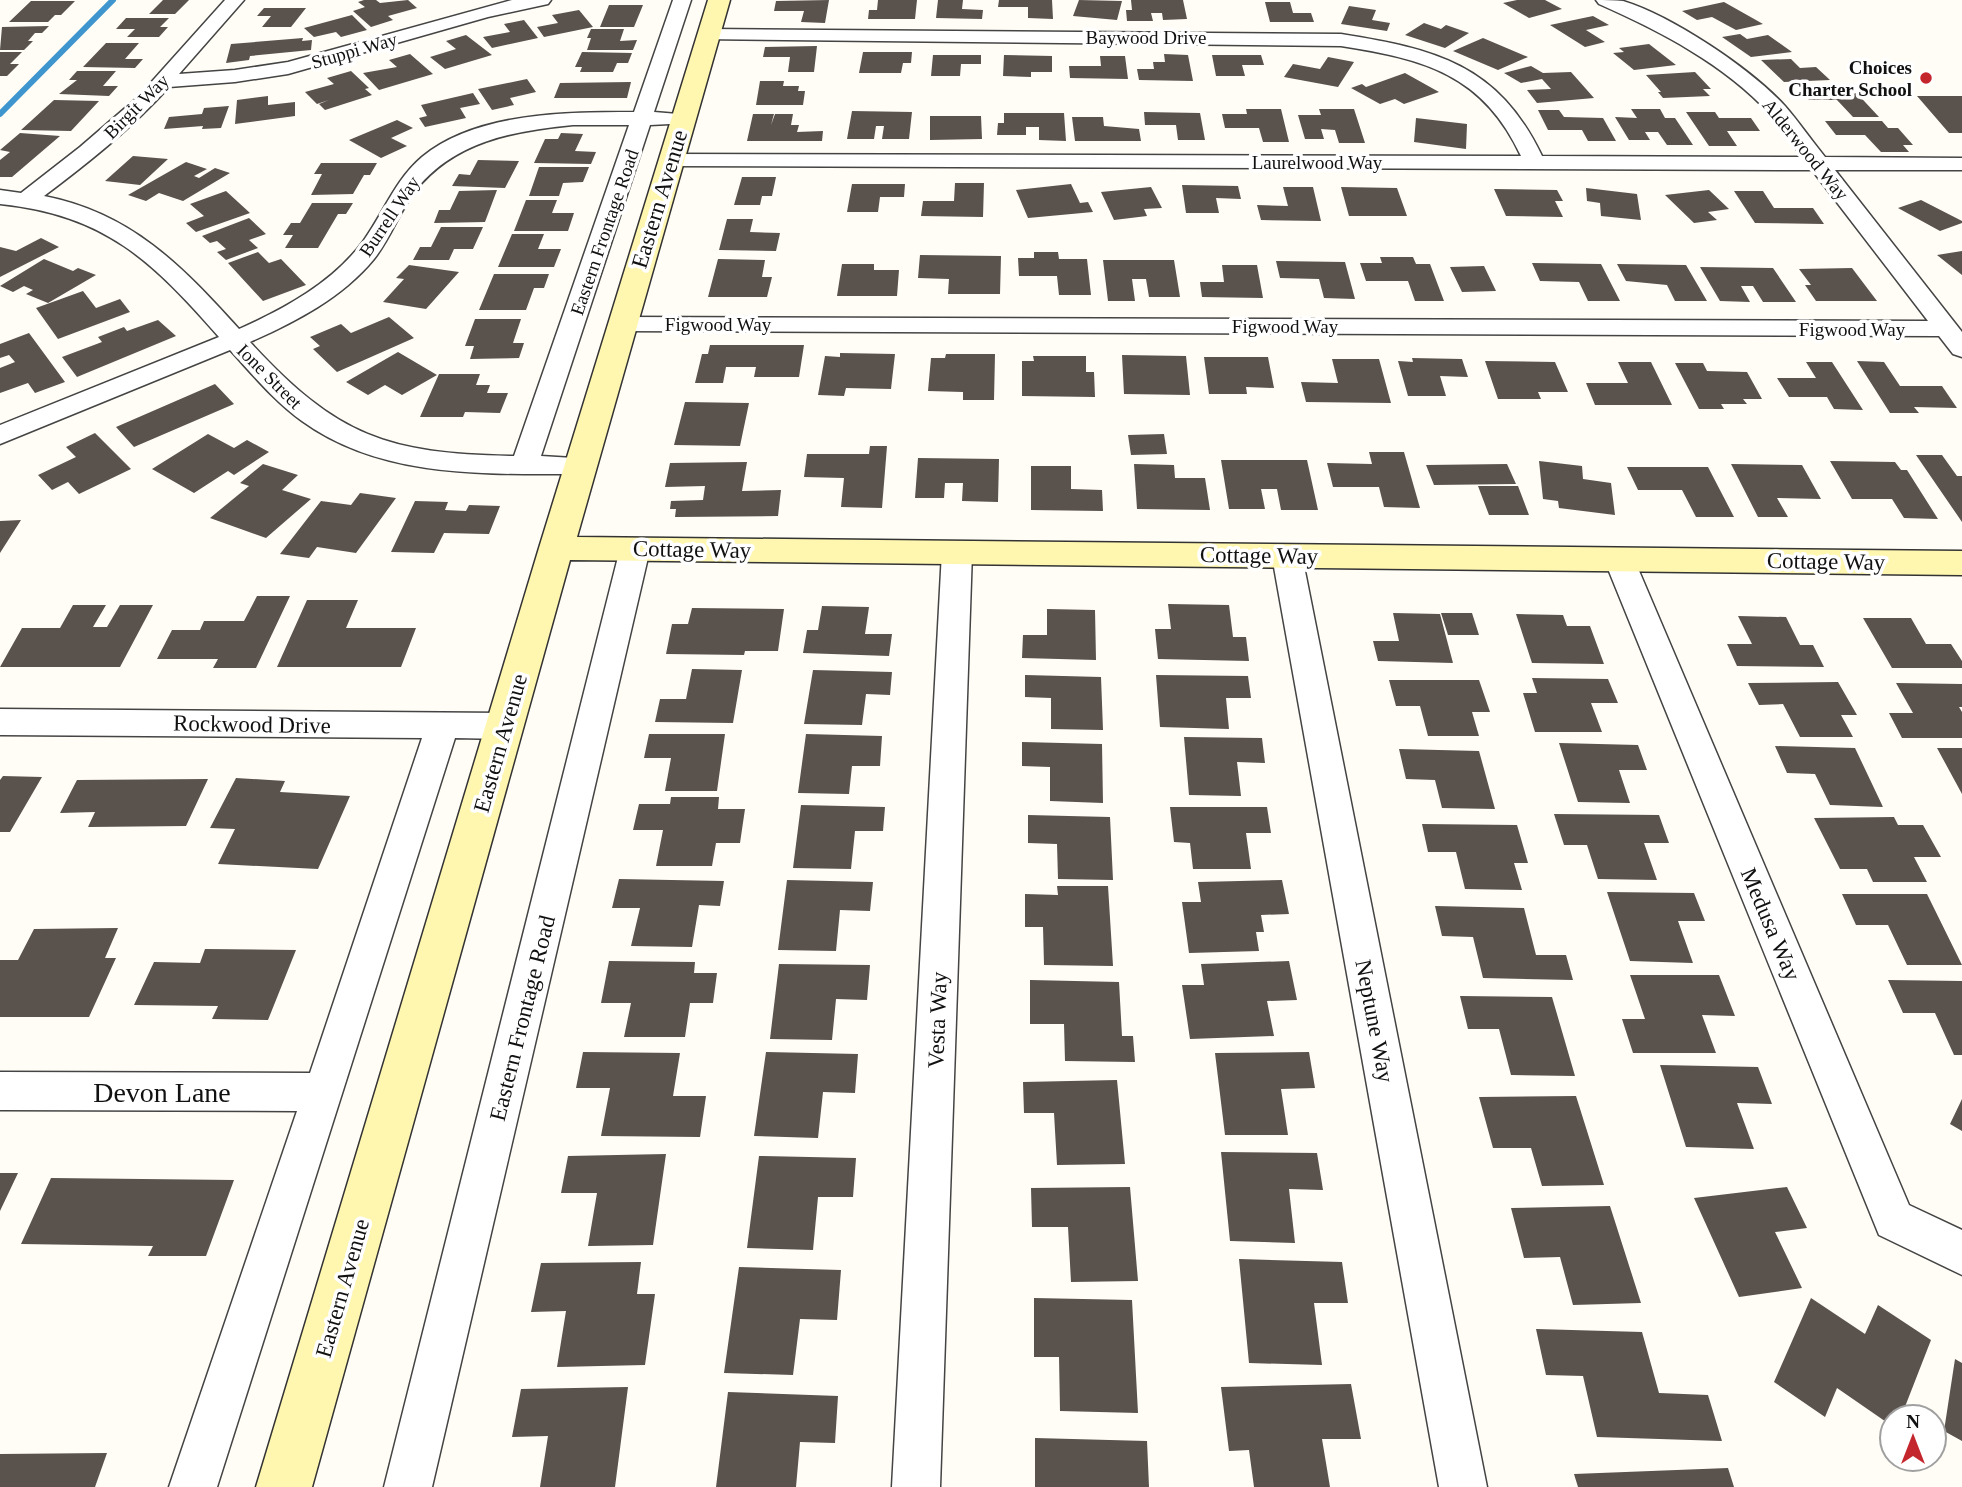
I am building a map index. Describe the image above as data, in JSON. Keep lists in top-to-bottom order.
{
  "streets": {
    "main road": ["Eastern Avenue", "Cottage Way"],
    "street": [
      "Baywood Drive",
      "Stuppi Way",
      "Birgit Way",
      "Alderwood Way",
      "Laurelwood Way",
      "Burrell Way",
      "Eastern Frontage Road",
      "Figwood Way",
      "Ione Street",
      "Rockwood Drive",
      "Medusa Way",
      "Vesta Way",
      "Neptune Way",
      "Devon Lane"
    ]
  },
  "crossings": [
    ["Baywood Drive", "Laurelwood Way"],
    ["Baywood Drive", "Eastern Avenue"],
    ["Stuppi Way", "Birgit Way"],
    ["Birgit Way", "Ione Street"],
    ["Alderwood Way", "Laurelwood Way"],
    ["Alderwood Way", "Figwood Way"],
    ["Laurelwood Way", "Eastern Avenue"],
    ["Eastern Avenue", "Burrell Way"],
    ["Eastern Avenue", "Figwood Way"],
    ["Eastern Avenue", "Ione Street"],
    ["Eastern Avenue", "Cottage Way"],
    ["Eastern Avenue", "Rockwood Drive"],
    ["Burrell Way", "Eastern Frontage Road"],
    ["Burrell Way", "Ione Street"],
    ["Eastern Frontage Road", "Ione Street"],
    ["Eastern Frontage Road", "Cottage Way"],
    ["Cottage Way", "Medusa Way"],
    ["Cottage Way", "Vesta Way"],
    ["Cottage Way", "Neptune Way"]
  ],
  "places": ["Choices Charter School"],
  "north": "top"
}
